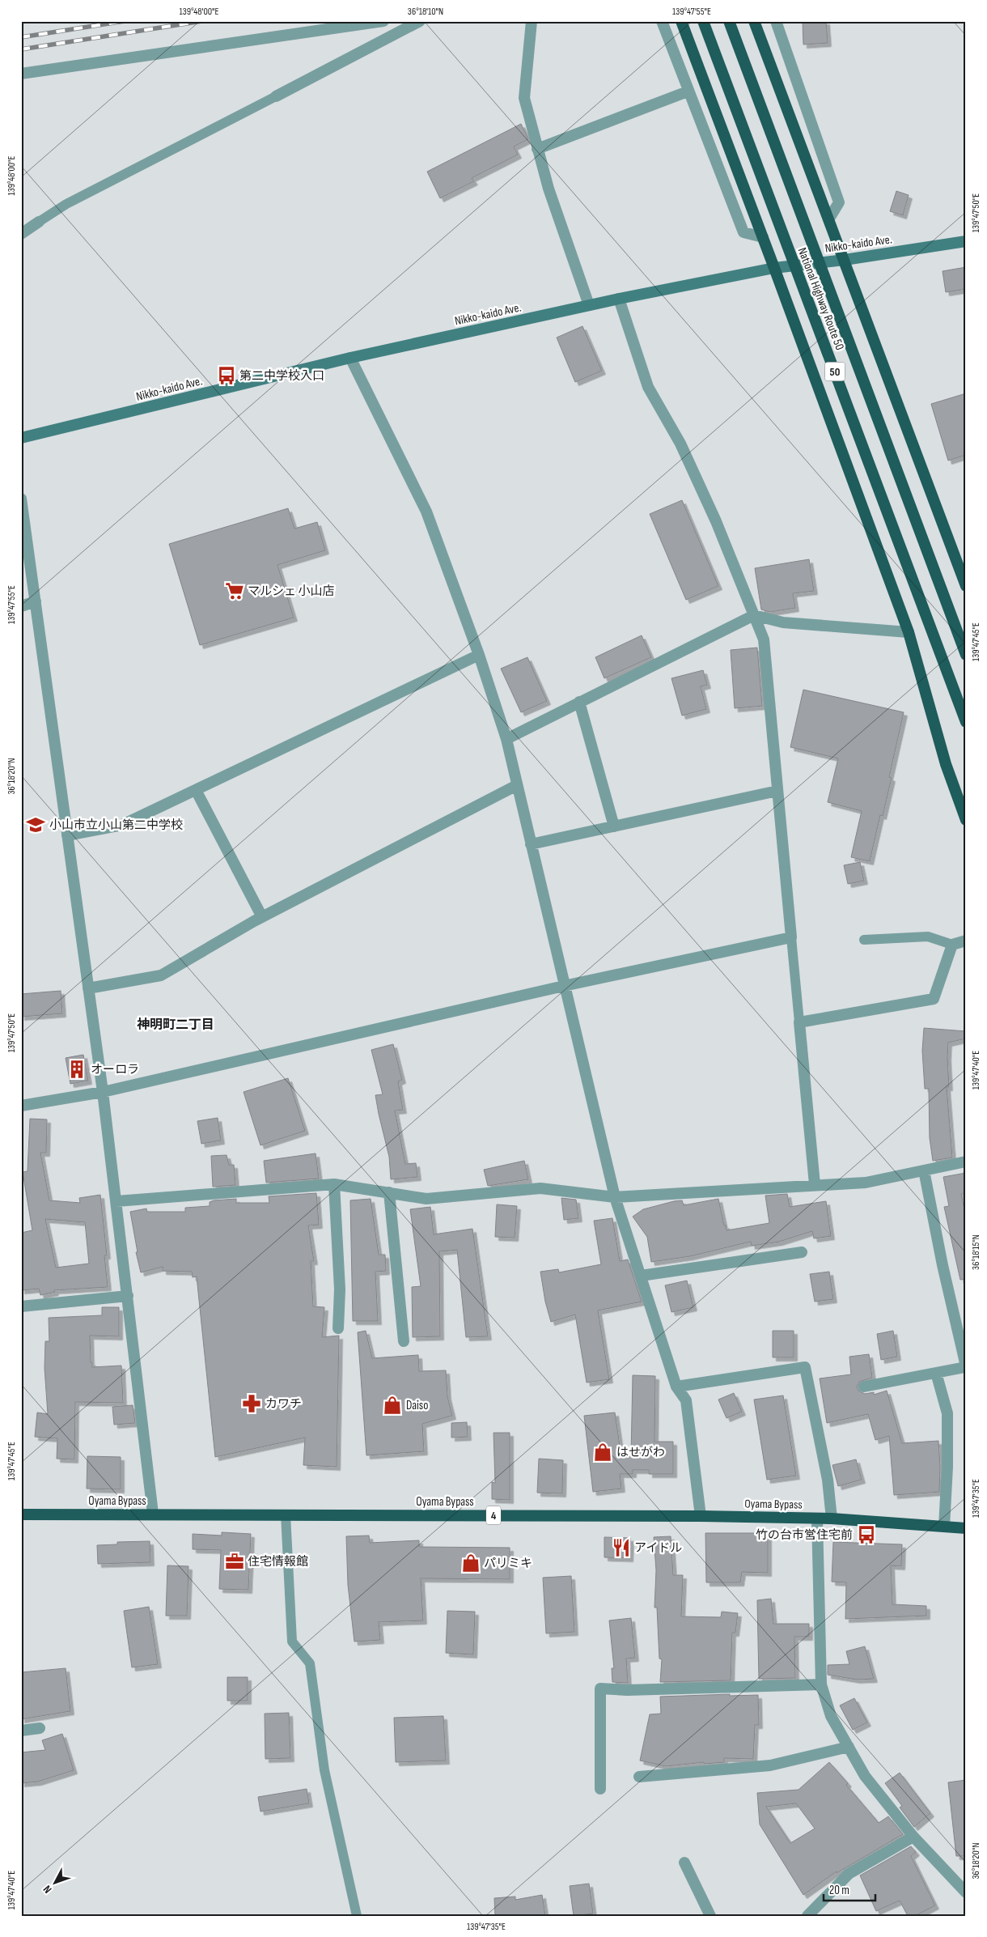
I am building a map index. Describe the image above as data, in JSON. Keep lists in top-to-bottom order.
{
  "streets": {
    "highway": [
      "National Highway Route 50",
      "50",
      "Oyama Bypass",
      "4"
    ],
    "main road": ["Nikko-kaido Ave."]
  },
  "districts": ["神明町二丁目"],
  "places": {
    "bus stop": ["第二中学校入口", "竹の台市営住宅前"],
    "supermarket": ["マルシェ 小山店"],
    "school or university": ["小山市立小山第二中学校"],
    "building": ["オーロラ"],
    "pharmacy": ["カワチ"],
    "shop": ["Daiso", "はせがわ", "パリミキ"],
    "restaurant": ["アイドル"],
    "office": ["住宅情報館"]
  },
  "scale_bar": "20 m",
  "north": "bottom left",
  "coordinates": [
    "139°48'00\"E",
    "36°18'10\"N",
    "139°47'55\"E",
    "139°47'50\"E",
    "139°47'45\"E",
    "36°18'20\"N",
    "139°47'40\"E",
    "36°18'15\"N",
    "139°47'35\"E"
  ]
}
